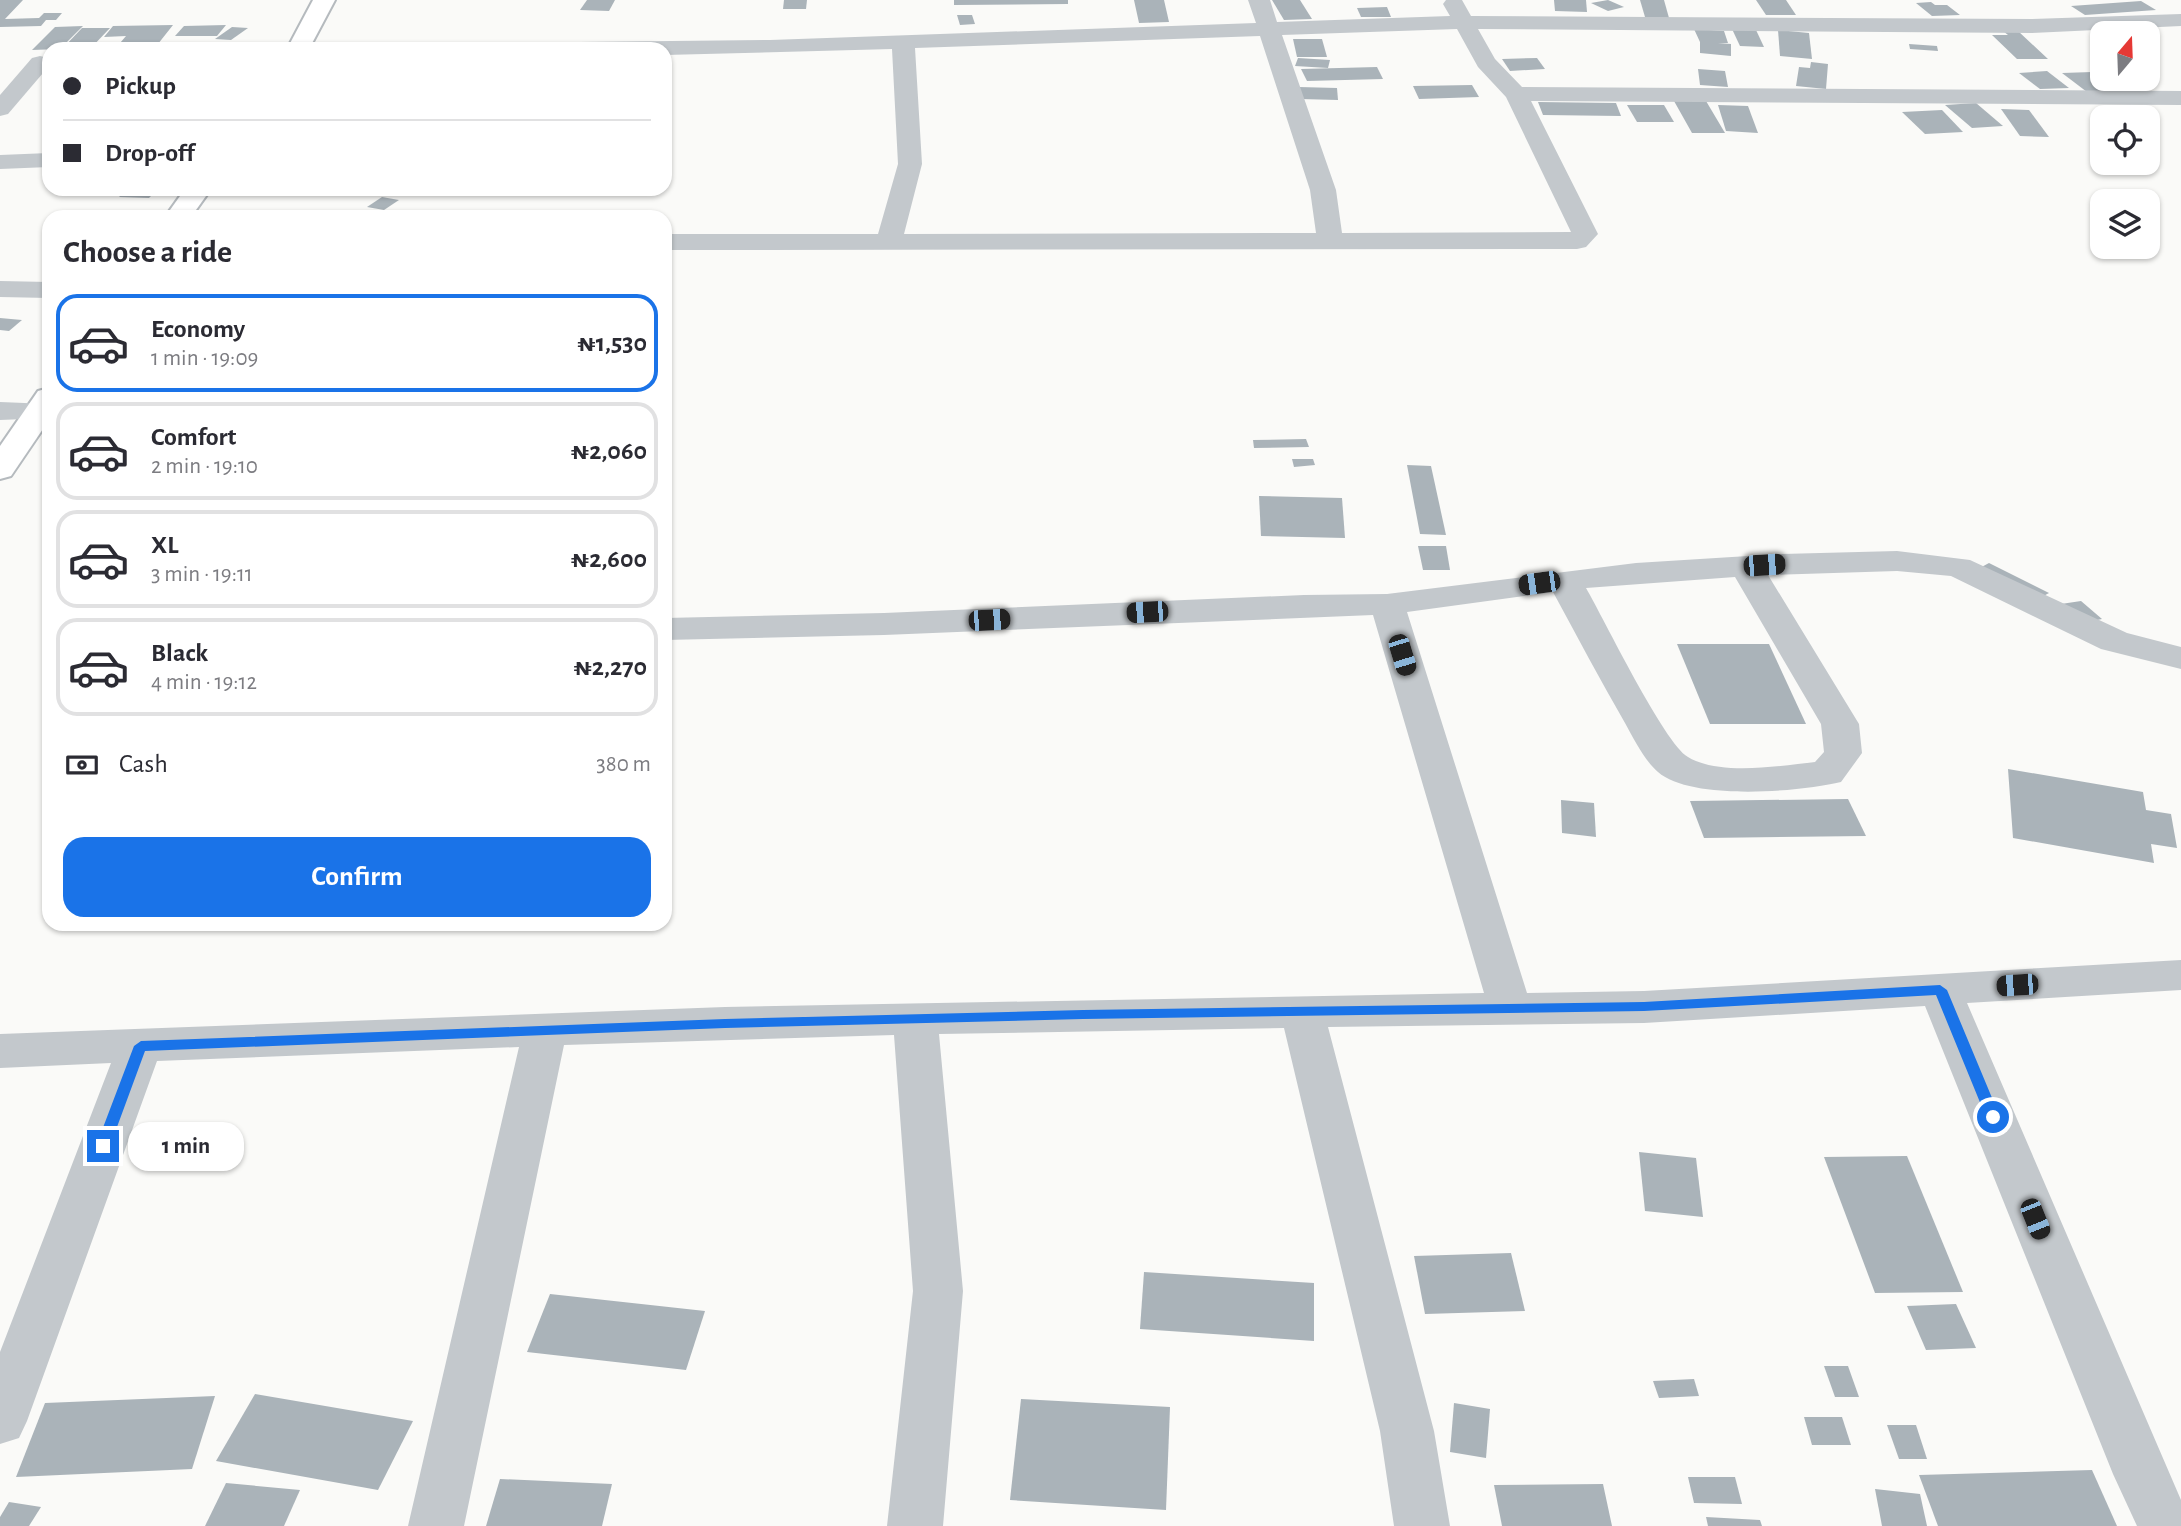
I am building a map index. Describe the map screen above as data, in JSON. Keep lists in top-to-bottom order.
{
  "north": "top",
  "page": {
    "banner": ["Pickup", "Drop-off"],
    "heading": "Choose a ride",
    "list": [
      {
        "name": "Economy",
        "note": "1 min · 19:09",
        "value": "₦1,530"
      },
      {
        "name": "Comfort",
        "note": "2 min · 19:10",
        "value": "₦2,060"
      },
      {
        "name": "XL",
        "note": "3 min · 19:11",
        "value": "₦2,600"
      },
      {
        "name": "Black",
        "note": "4 min · 19:12",
        "value": "₦2,270"
      }
    ],
    "pay": ["Cash", "380 m"],
    "buttons": "Confirm",
    "bubble": "1 min"
  }
}
